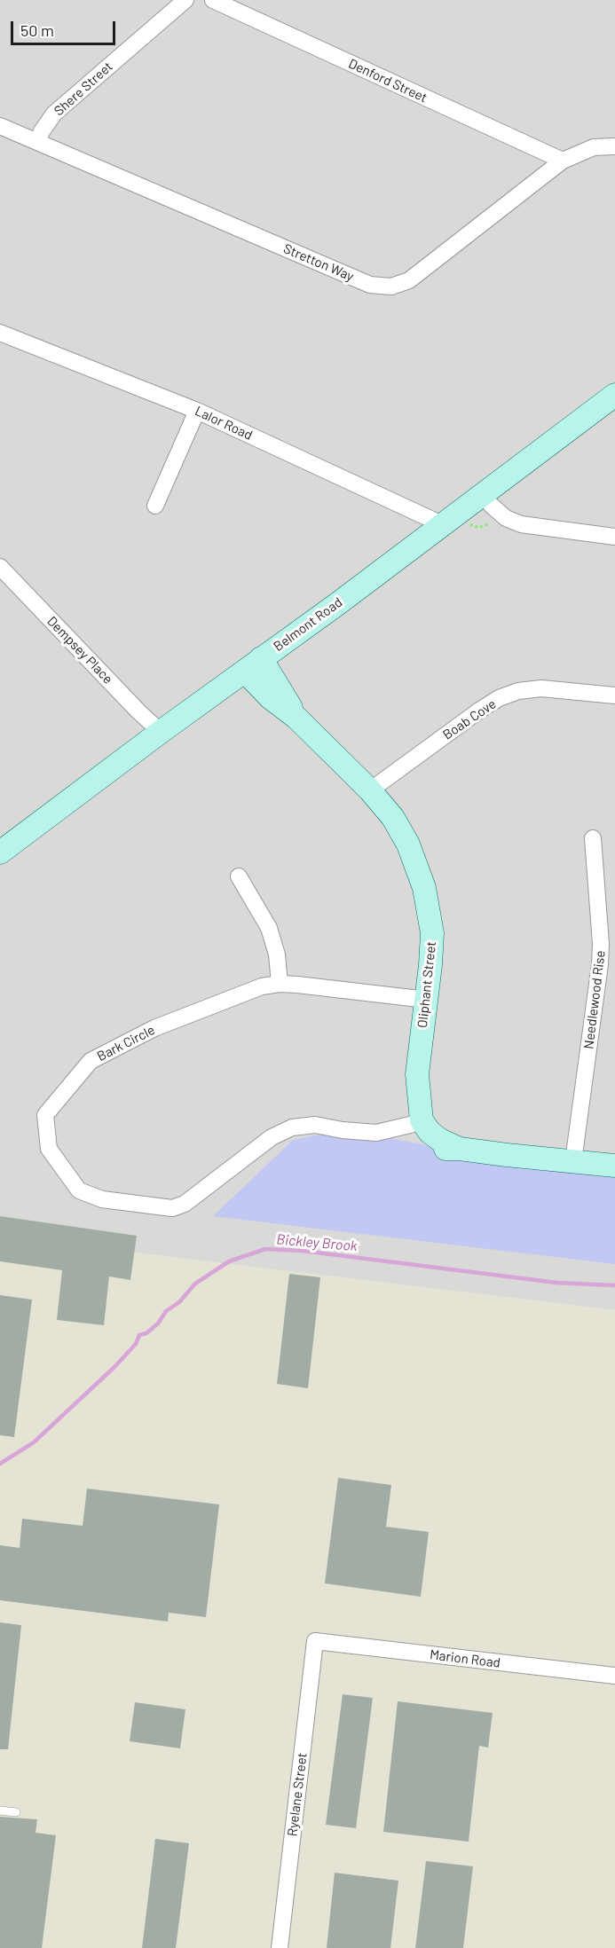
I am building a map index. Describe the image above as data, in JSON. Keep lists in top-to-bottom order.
{
  "streets": {
    "street": [
      "Denford Street",
      "Shere Street",
      "Stretton Way",
      "Lalor Road",
      "Belmont Road",
      "Dempsey Place",
      "Boab Cove",
      "Oliphant Street",
      "Needlewood Rise",
      "Bark Circle",
      "Marion Road",
      "Ryelane Street"
    ]
  },
  "crossings": [
    ["Denford Street", "Stretton Way"],
    ["Shere Street", "Stretton Way"],
    ["Lalor Road", "Belmont Road"],
    ["Belmont Road", "Dempsey Place"],
    ["Belmont Road", "Oliphant Street"],
    ["Boab Cove", "Oliphant Street"],
    ["Oliphant Street", "Bark Circle"],
    ["Marion Road", "Ryelane Street"]
  ],
  "water": ["Bickley Brook"],
  "scale_bar": "50 m"
}
